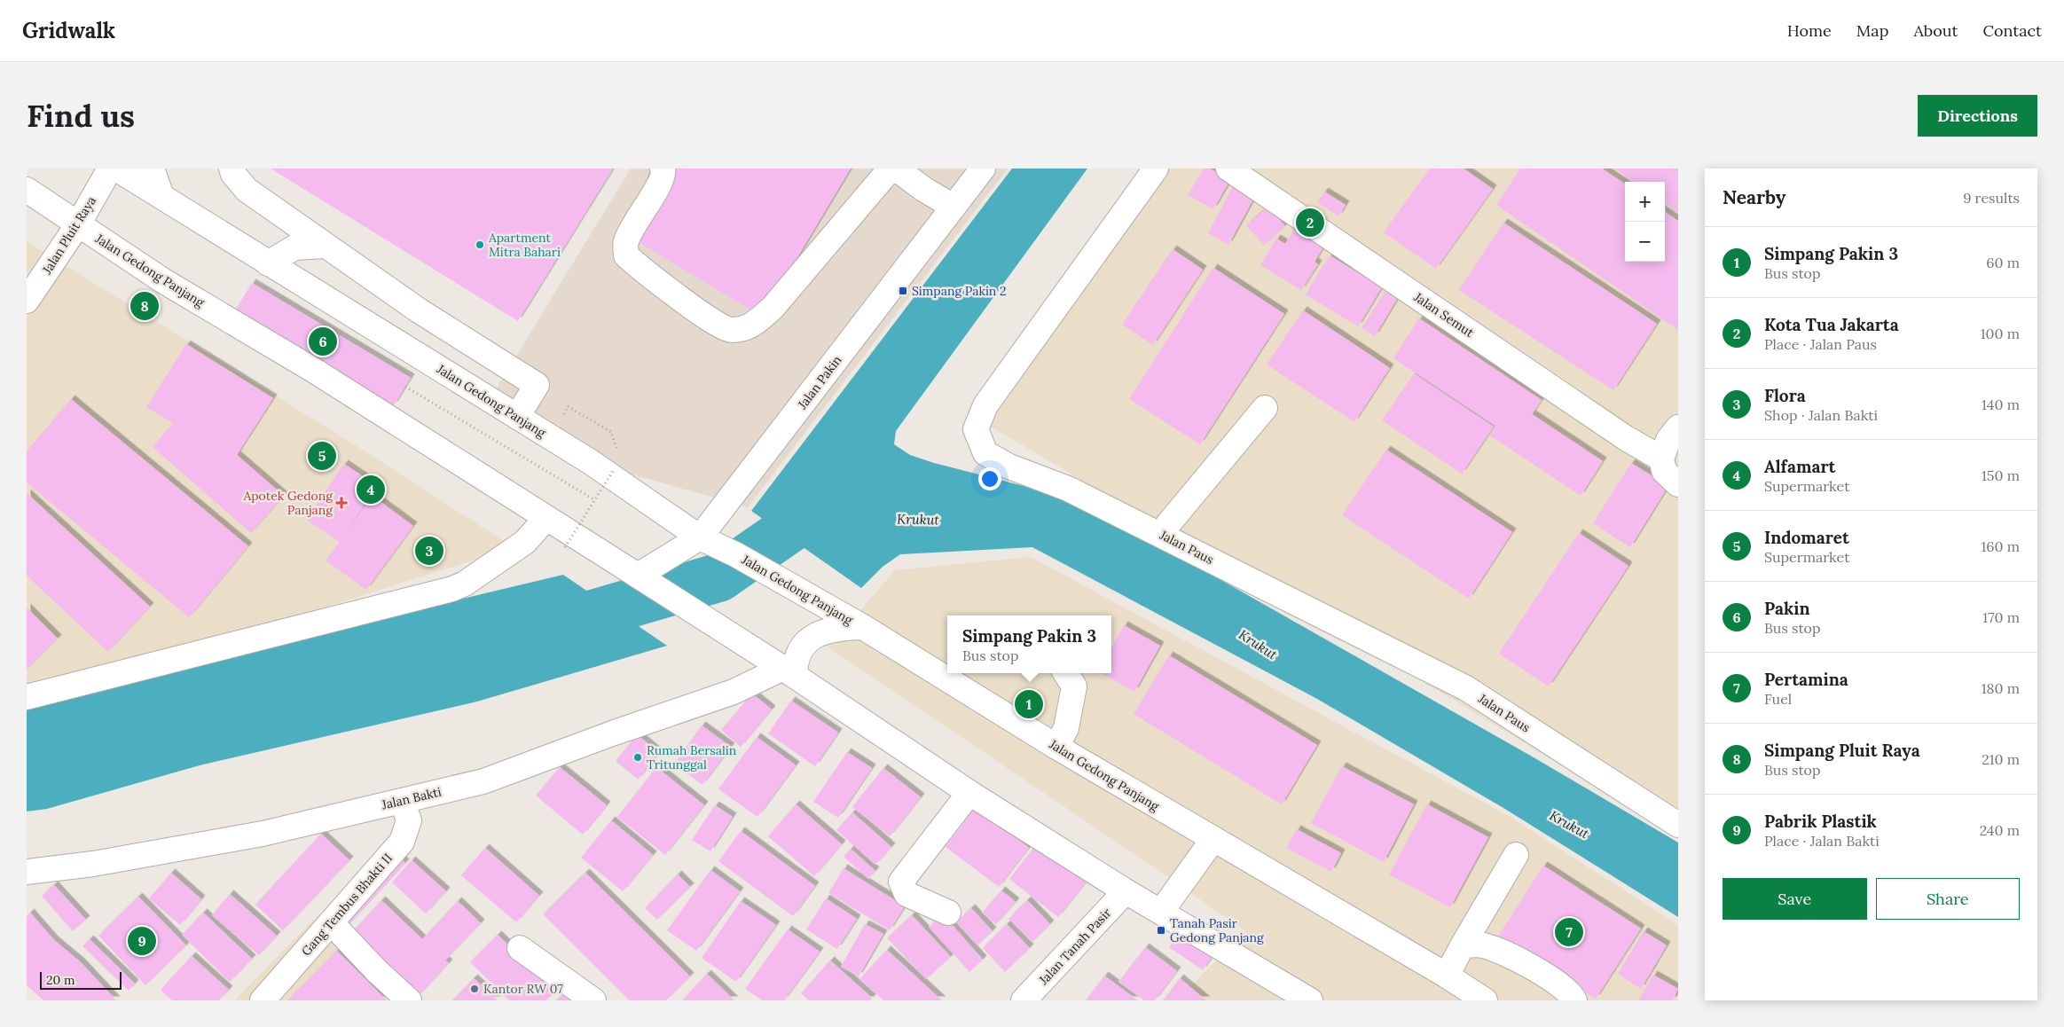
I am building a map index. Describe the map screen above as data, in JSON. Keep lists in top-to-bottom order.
{
  "streets": {
    "main road": [
      "Jalan Pluit Raya",
      "Jalan Gedong Panjang",
      "Jalan Semut",
      "Jalan Pakin",
      "Jalan Paus",
      "Jalan Bakti",
      "Gang Tembus Bhakti II",
      "Jalan Tanah Pasir"
    ]
  },
  "crossings": [
    ["Jalan Pluit Raya", "Jalan Gedong Panjang"],
    ["Jalan Gedong Panjang", "Jalan Pakin"],
    ["Jalan Gedong Panjang", "Jalan Bakti"],
    ["Jalan Gedong Panjang", "Jalan Tanah Pasir"],
    ["Jalan Bakti", "Gang Tembus Bhakti II"]
  ],
  "water": ["Krukut"],
  "places": {
    "other": ["Apartment Mitra Bahari", "Rumah Bersalin Tritunggal", "Kantor RW 07"],
    "transit": ["Simpang Pakin 2", "Tanah Pasir Gedong Panjang"],
    "health": ["Apotek Gedong Panjang"]
  },
  "scale_bar": "20 m",
  "page": {
    "header": "Gridwalk",
    "nav": [
      "Home",
      "Map",
      "About",
      "Contact"
    ],
    "buttons": [
      "Directions",
      ["Save", "Share"]
    ],
    "title": "Find us",
    "heading": ["Nearby", "9 results"],
    "map_buttons": ["+", "−"],
    "pins": [
      "2",
      "8",
      "6",
      "5",
      "4",
      "3",
      "1",
      "7",
      "9"
    ],
    "list": [
      {
        "mark": "1",
        "name": "Simpang Pakin 3",
        "note": "Bus stop",
        "value": "60 m"
      },
      {
        "mark": "2",
        "name": "Kota Tua Jakarta",
        "note": "Place · Jalan Paus",
        "value": "100 m"
      },
      {
        "mark": "3",
        "name": "Flora",
        "note": "Shop · Jalan Bakti",
        "value": "140 m"
      },
      {
        "mark": "4",
        "name": "Alfamart",
        "note": "Supermarket",
        "value": "150 m"
      },
      {
        "mark": "5",
        "name": "Indomaret",
        "note": "Supermarket",
        "value": "160 m"
      },
      {
        "mark": "6",
        "name": "Pakin",
        "note": "Bus stop",
        "value": "170 m"
      },
      {
        "mark": "7",
        "name": "Pertamina",
        "note": "Fuel",
        "value": "180 m"
      },
      {
        "mark": "8",
        "name": "Simpang Pluit Raya",
        "note": "Bus stop",
        "value": "210 m"
      },
      {
        "mark": "9",
        "name": "Pabrik Plastik",
        "note": "Place · Jalan Bakti",
        "value": "240 m"
      }
    ],
    "popup": ["Simpang Pakin 3", "Bus stop"],
    "scale": "20 m"
  }
}
